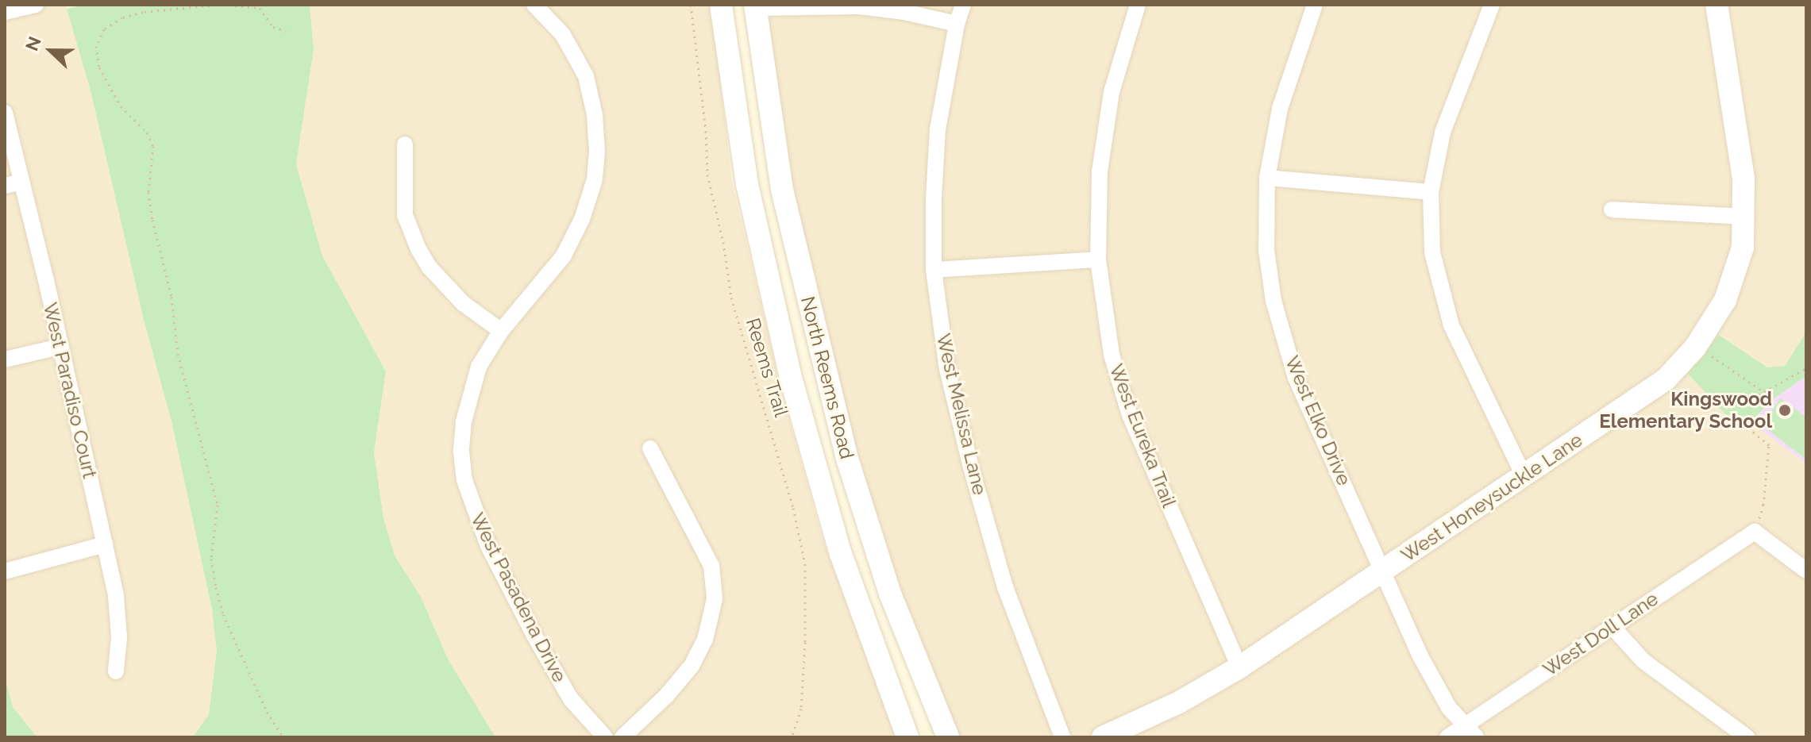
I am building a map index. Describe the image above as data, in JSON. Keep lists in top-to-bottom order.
{
  "streets": {
    "main road": ["North Reems Road", "West Honeysuckle Lane"],
    "street": [
      "West Paradiso Court",
      "West Melissa Lane",
      "West Elko Drive",
      "West Eureka Trail",
      "West Pasadena Drive",
      "West Doll Lane"
    ],
    "path": ["Reems Trail"]
  },
  "crossings": [
    ["West Elko Drive", "West Honeysuckle Lane"],
    ["West Elko Drive", "West Doll Lane"],
    ["West Eureka Trail", "West Honeysuckle Lane"]
  ],
  "places": ["Kingswood Elementary School"],
  "north": "left"
}
